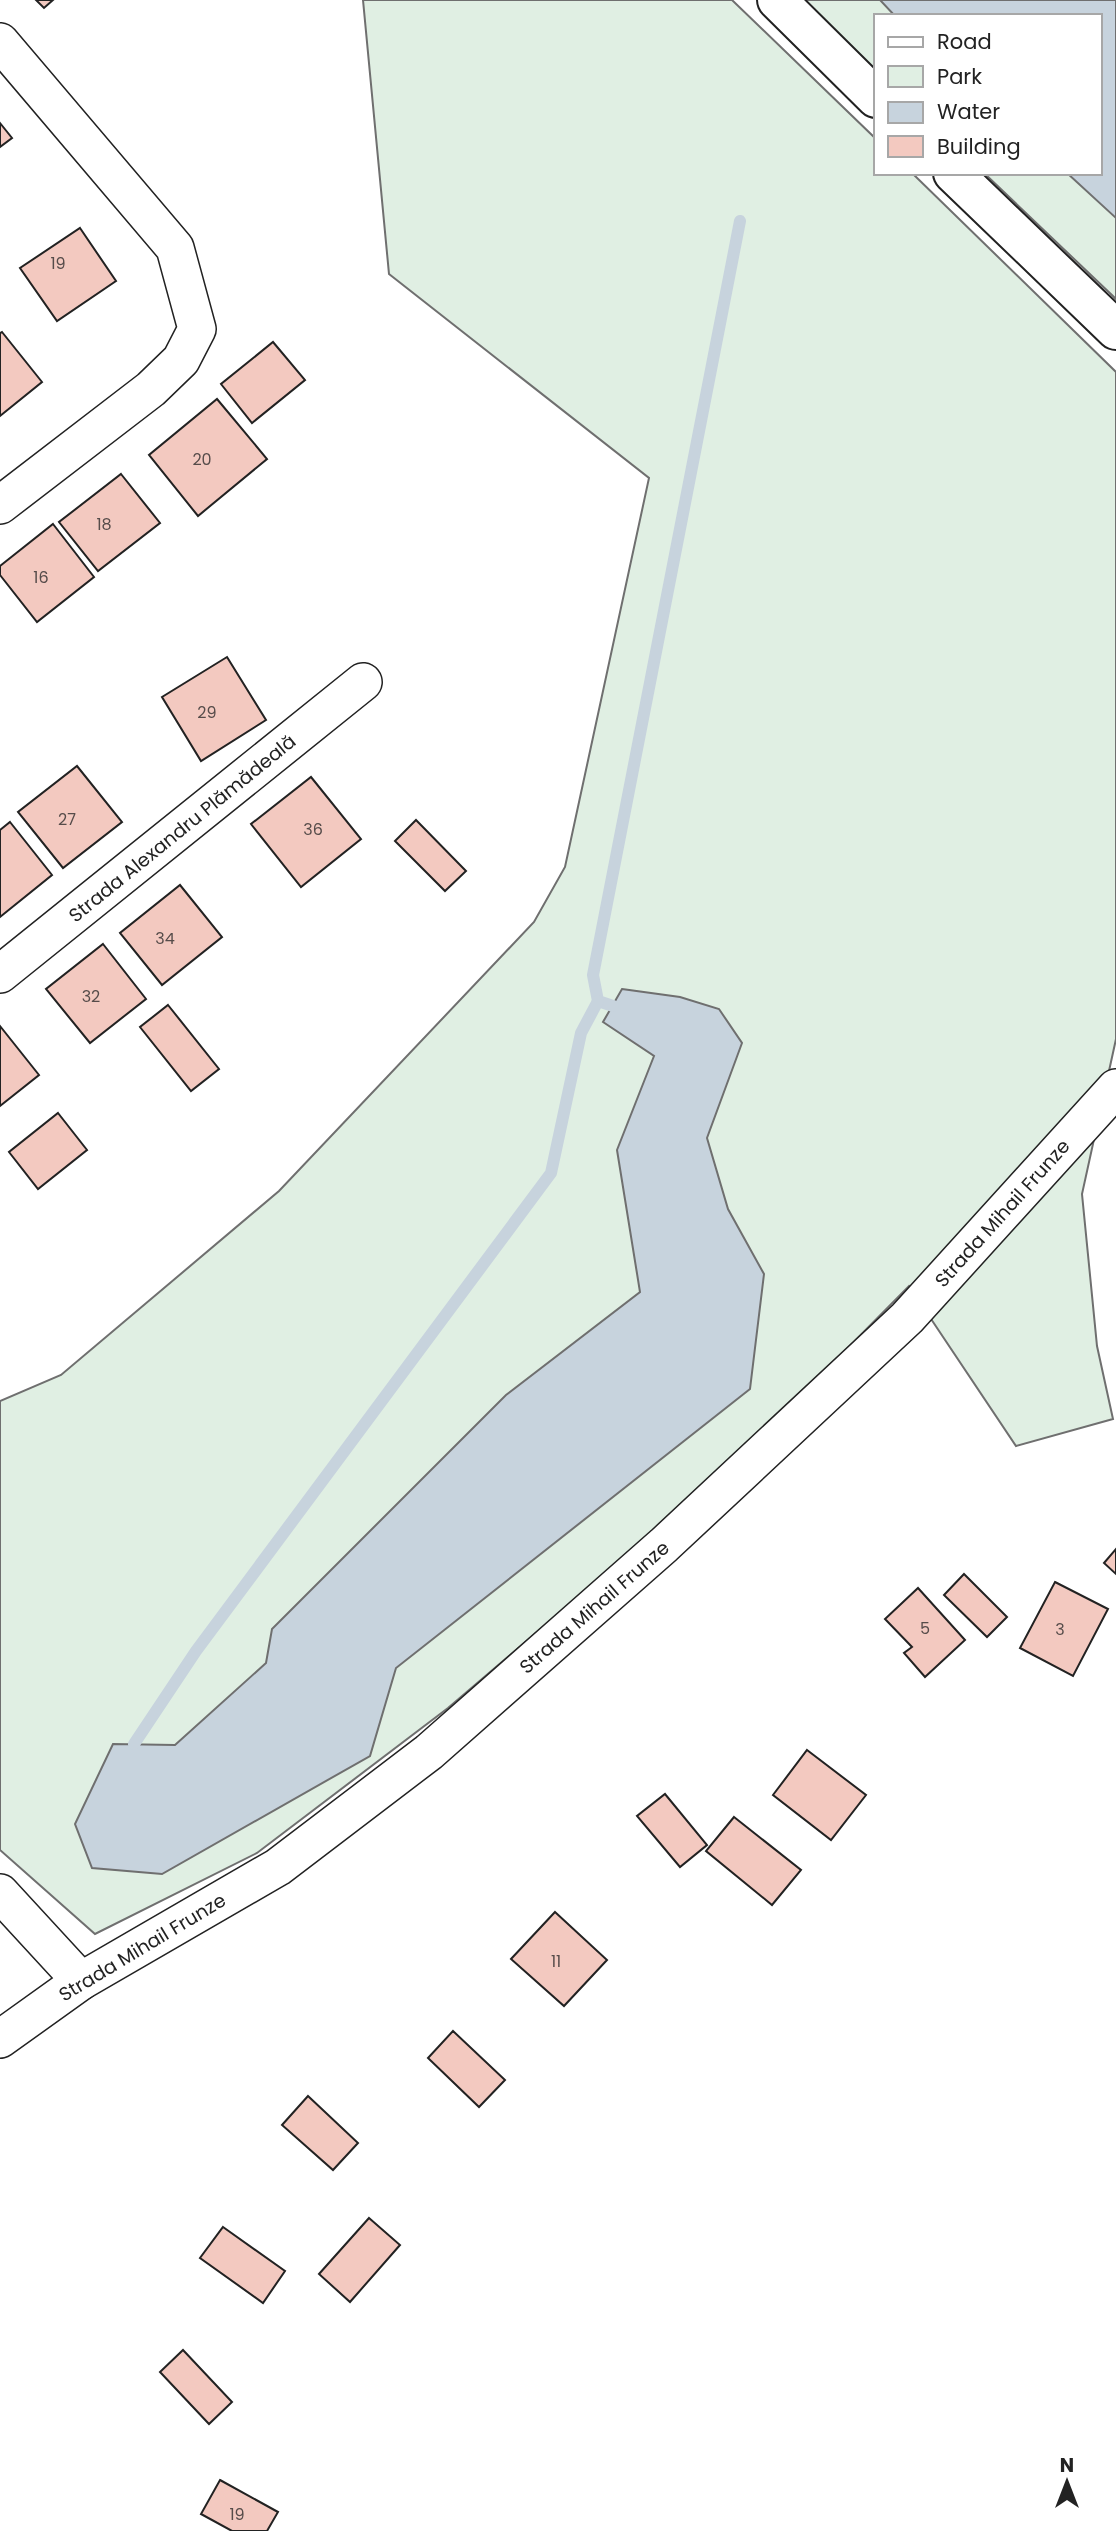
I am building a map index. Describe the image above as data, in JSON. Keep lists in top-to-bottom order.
{
  "streets": {
    "street": ["Strada Alexandru Plămădeală", "Strada Mihail Frunze"]
  },
  "house_numbers": [
    "19",
    "20",
    "18",
    "16",
    "29",
    "27",
    "36",
    "34",
    "32",
    "5",
    "3",
    "11",
    "19"
  ],
  "legend": [
    "Road",
    "Park",
    "Water",
    "Building"
  ],
  "north": "top"
}
